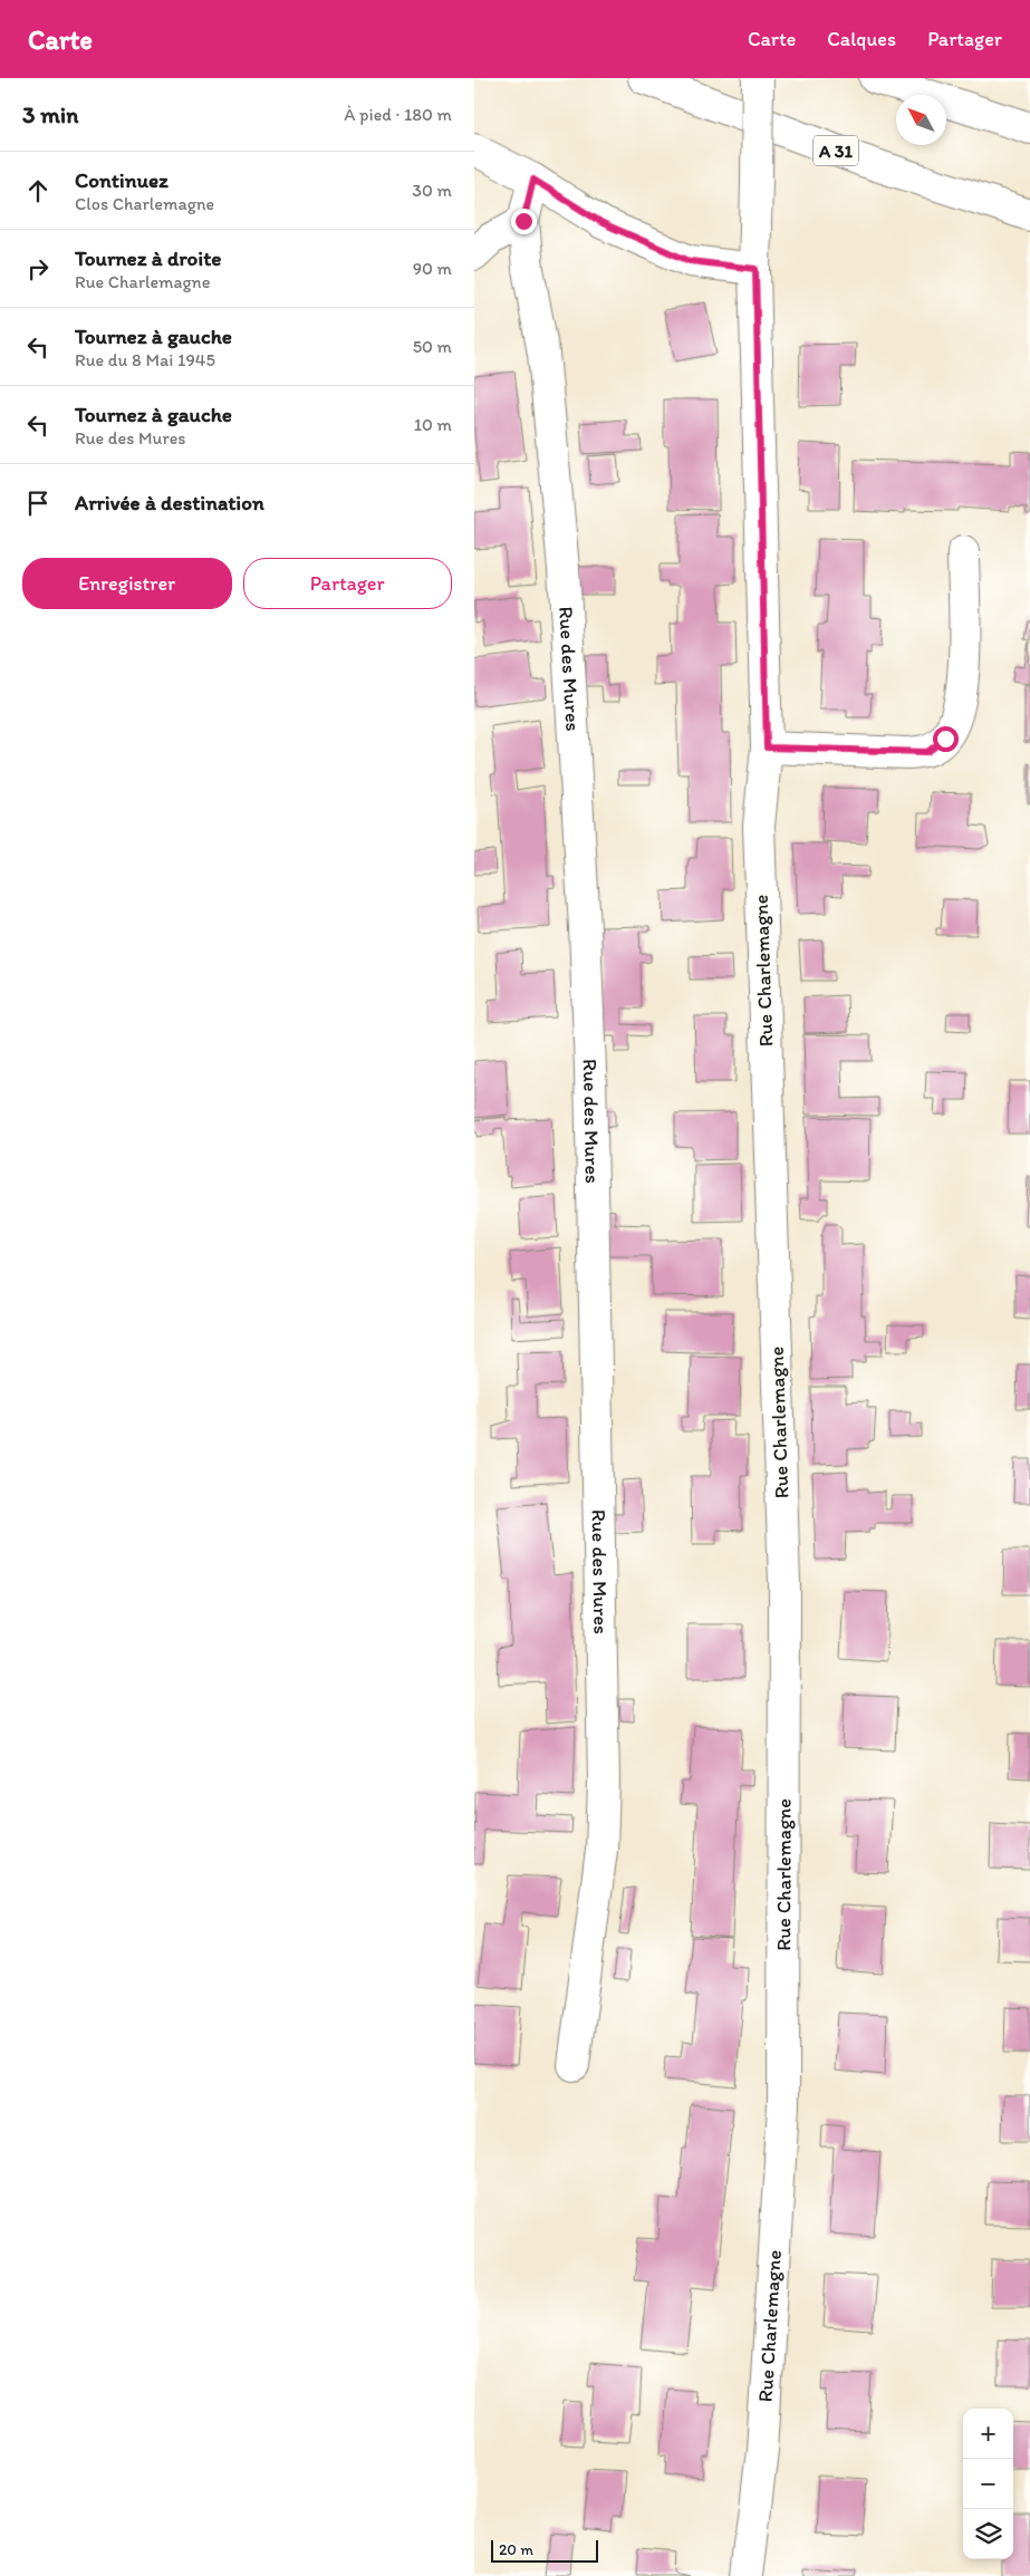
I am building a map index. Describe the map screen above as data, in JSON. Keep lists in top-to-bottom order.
{
  "streets": {
    "main road": ["A 31", "Rue des Mures", "Rue Charlemagne"]
  },
  "scale_bar": "20 m",
  "north": "top left",
  "page": {
    "header": "Carte",
    "nav": ["Carte", "Calques", "Partager"],
    "heading": ["3 min", "À pied · 180 m"],
    "list": [
      ["Continuez", "Clos Charlemagne", "30 m"],
      ["Tournez à droite", "Rue Charlemagne", "90 m"],
      ["Tournez à gauche", "Rue du 8 Mai 1945", "50 m"],
      ["Tournez à gauche", "Rue des Mures", "10 m"],
      "Arrivée à destination"
    ],
    "buttons": ["Enregistrer", "Partager"],
    "map_buttons": ["+", "−"],
    "scale": "20 m"
  }
}
